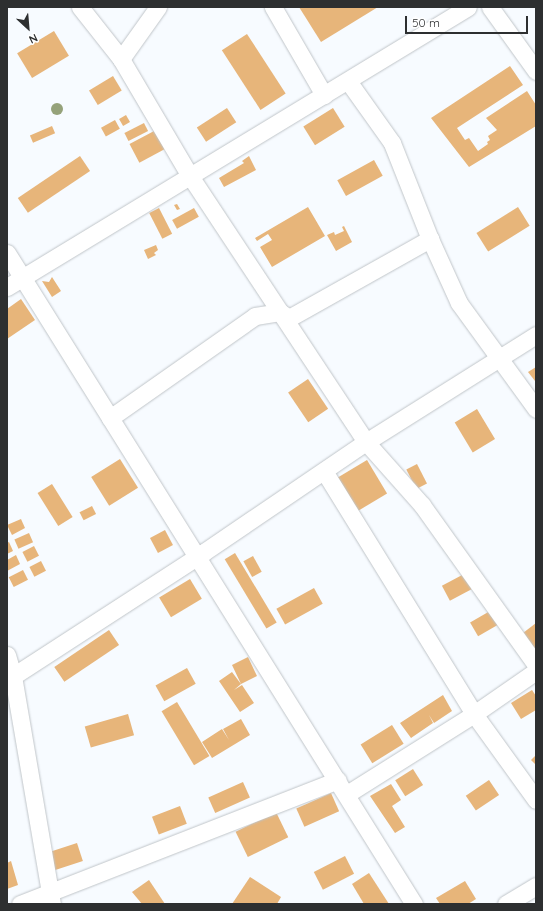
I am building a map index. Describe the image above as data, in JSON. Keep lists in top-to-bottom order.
{
  "scale_bar": "50 m",
  "north": "bottom right"
}
